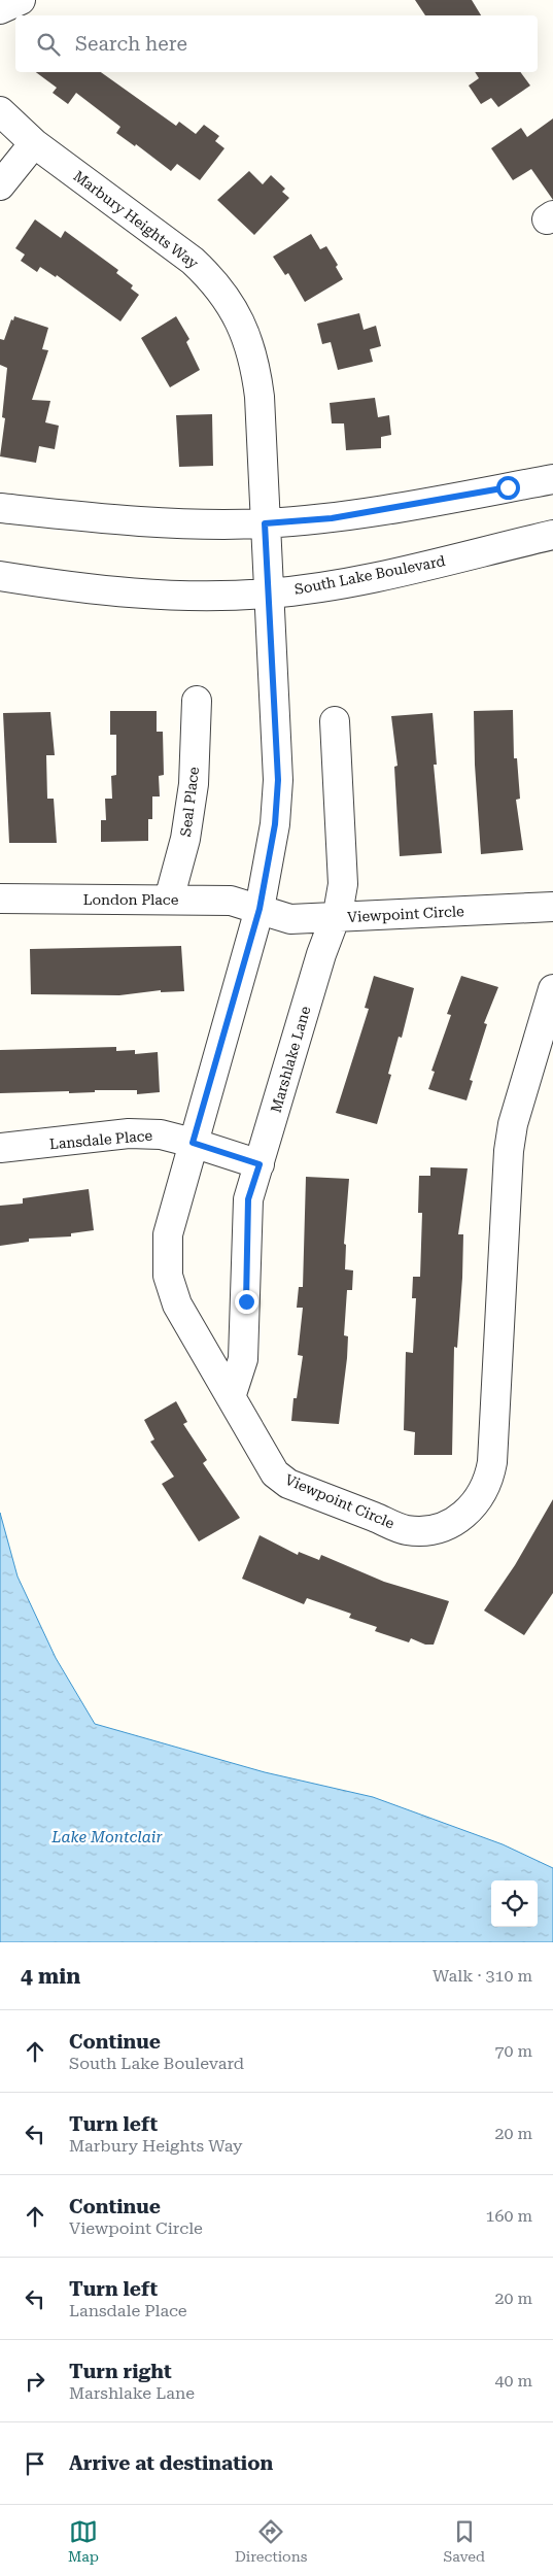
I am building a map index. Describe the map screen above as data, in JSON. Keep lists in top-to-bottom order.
{
  "streets": {
    "street": [
      "Marbury Heights Way",
      "South Lake Boulevard",
      "Seal Place",
      "London Place",
      "Viewpoint Circle",
      "Marshlake Lane",
      "Lansdale Place"
    ]
  },
  "crossings": [
    ["Marbury Heights Way", "South Lake Boulevard"],
    ["Marbury Heights Way", "Viewpoint Circle"],
    ["South Lake Boulevard", "Viewpoint Circle"],
    ["Seal Place", "London Place"],
    ["London Place", "Viewpoint Circle"],
    ["Viewpoint Circle", "Marshlake Lane"],
    ["Viewpoint Circle", "Lansdale Place"],
    ["Marshlake Lane", "Lansdale Place"]
  ],
  "water": ["Lake Montclair"],
  "page": {
    "search": "Search here",
    "heading": ["4 min", "Walk · 310 m"],
    "list": [
      ["Continue", "South Lake Boulevard", "70 m"],
      ["Turn left", "Marbury Heights Way", "20 m"],
      ["Continue", "Viewpoint Circle", "160 m"],
      ["Turn left", "Lansdale Place", "20 m"],
      ["Turn right", "Marshlake Lane", "40 m"],
      "Arrive at destination"
    ],
    "nav": ["Map", "Directions", "Saved"]
  }
}
